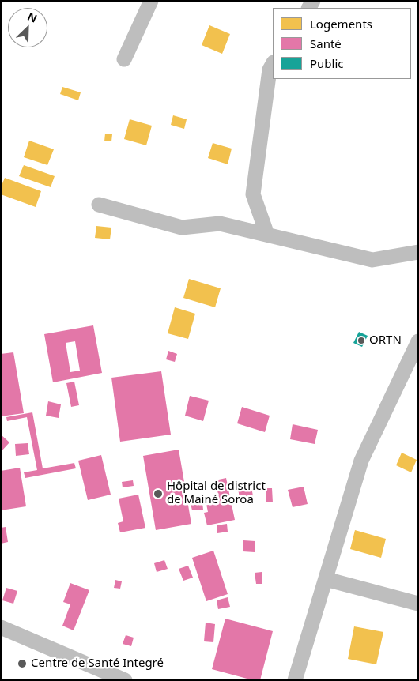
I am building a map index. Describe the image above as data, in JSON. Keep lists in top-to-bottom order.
{
  "places": ["ORTN", "Hôpital de district de Mainé Soroa", "Centre de Santé Integré"],
  "legend": ["Logements", "Santé", "Public"],
  "north": "top right"
}
